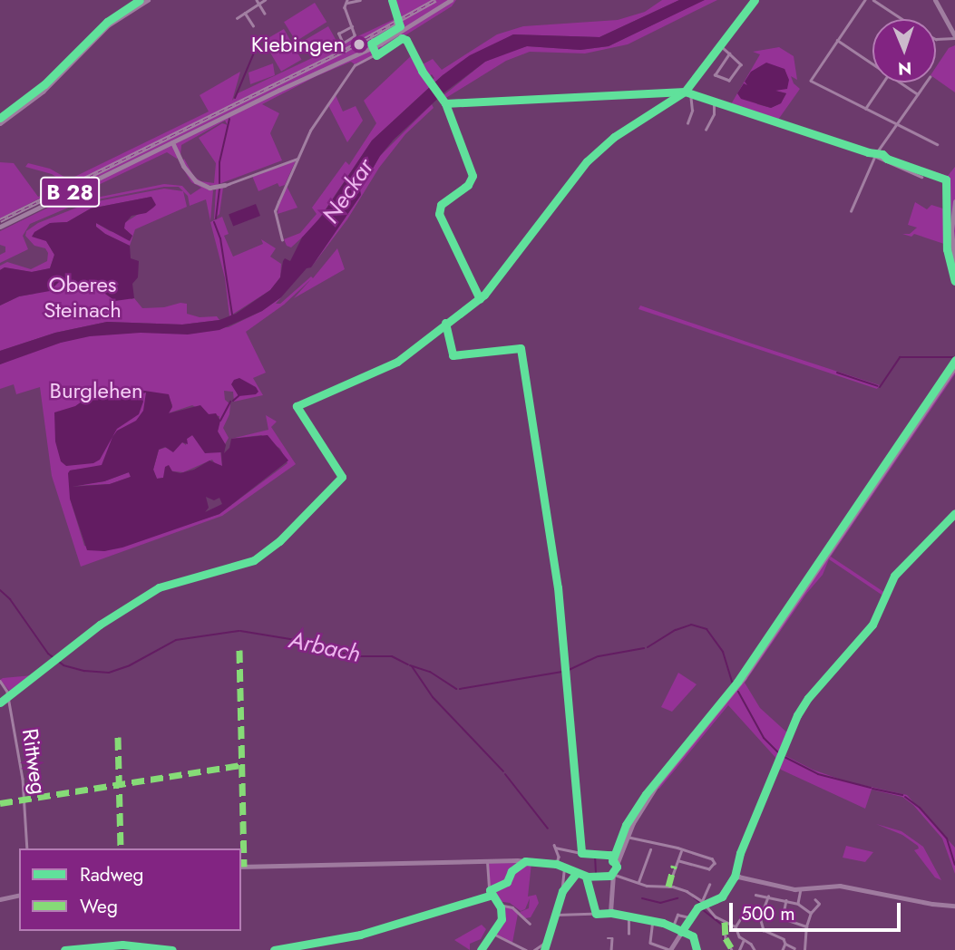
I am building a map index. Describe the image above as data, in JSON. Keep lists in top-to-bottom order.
{
  "streets": {
    "main road": ["B 28"],
    "street": ["Rittweg"]
  },
  "water": ["Neckar", "Arbach"],
  "parks": ["Oberes Steinach", "Burglehen"],
  "places": ["Kiebingen"],
  "legend": ["Radweg", "Weg"],
  "scale_bar": "500 m",
  "north": "bottom"
}
